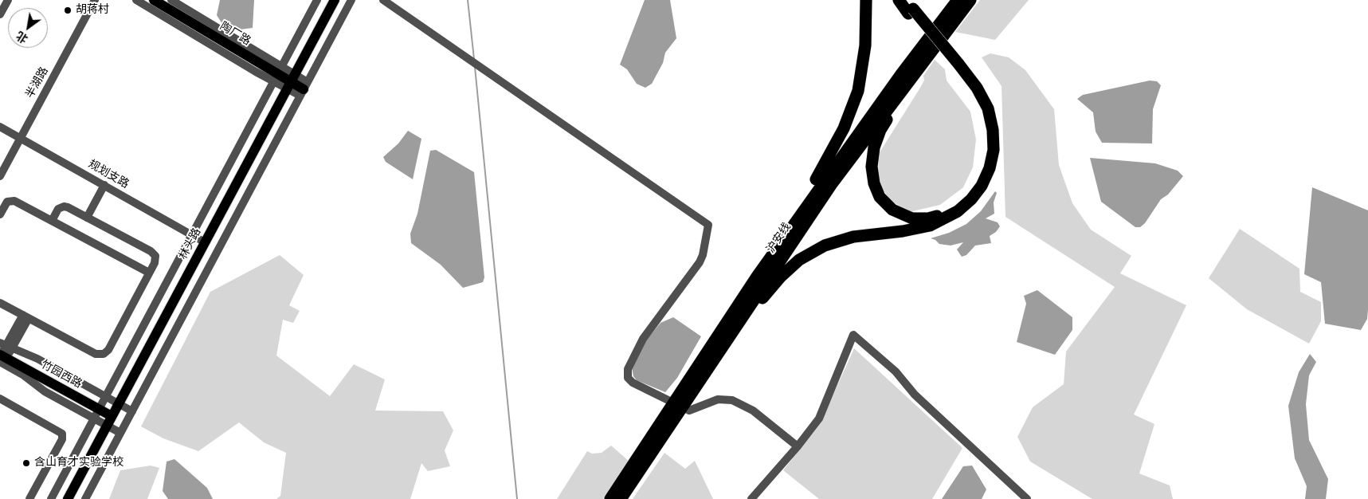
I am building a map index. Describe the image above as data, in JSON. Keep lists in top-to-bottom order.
{
  "streets": {
    "highway": ["沪安线"],
    "main road": ["陶厂路", "林头路", "竹园西路"],
    "street": ["半湖路", "规划支路"]
  },
  "crossings": [
    ["陶厂路", "林头路"],
    ["半湖路", "规划支路"],
    ["规划支路", "林头路"],
    ["林头路", "竹园西路"]
  ],
  "places": ["胡蒋村", "含山育才实验学校"],
  "north": "bottom left"
}
